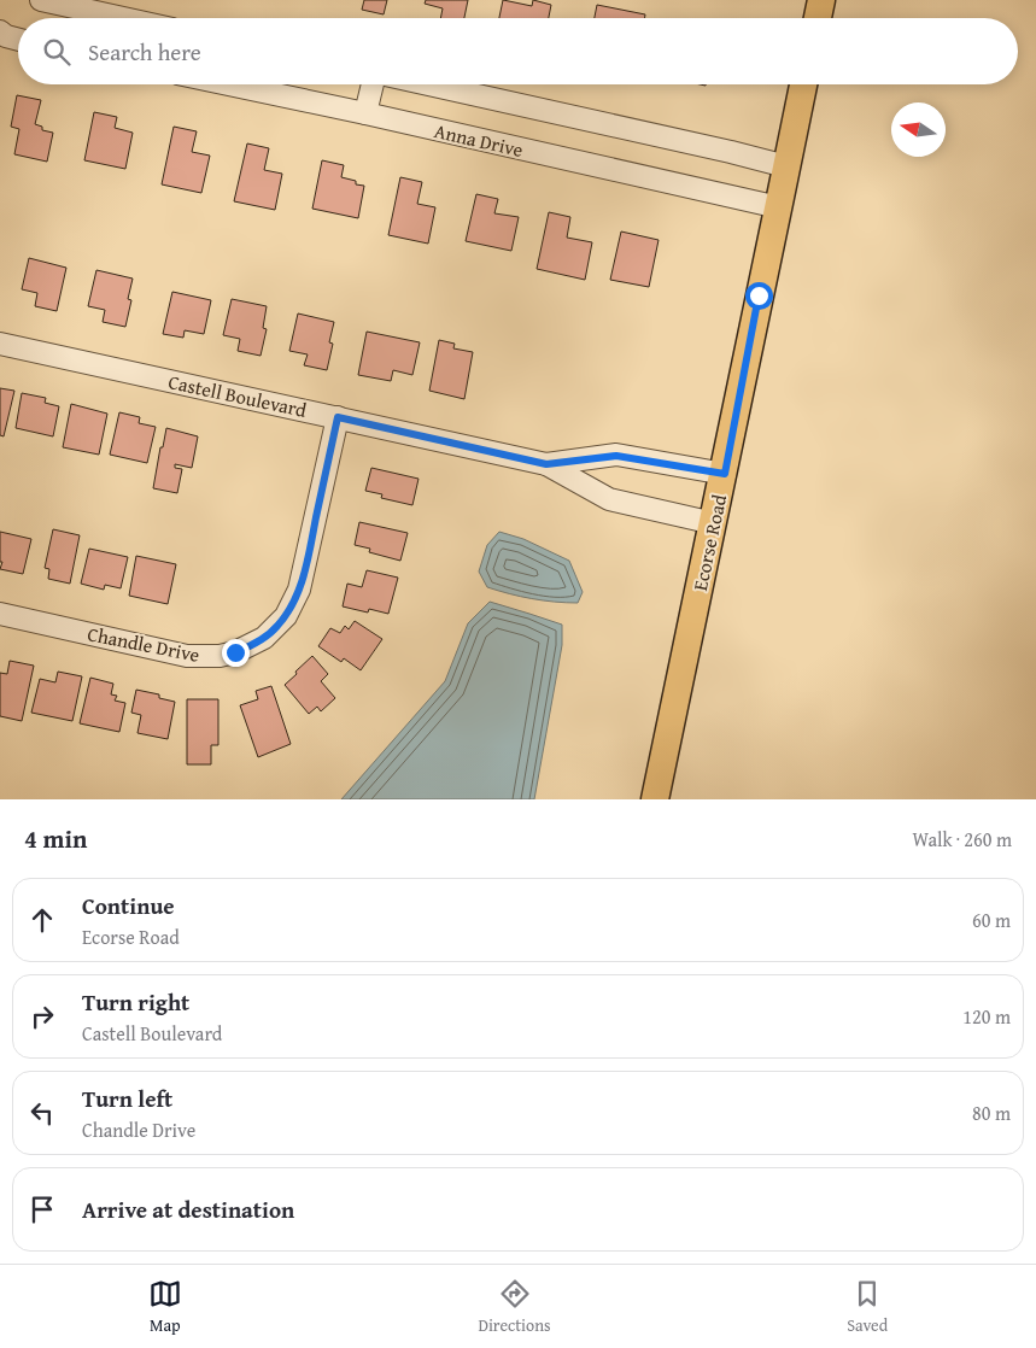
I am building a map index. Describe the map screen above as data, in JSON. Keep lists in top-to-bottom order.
{
  "streets": {
    "main road": ["Ecorse Road"],
    "street": ["Anna Drive", "Castell Boulevard", "Chandle Drive"]
  },
  "crossings": [
    ["Anna Drive", "Ecorse Road"],
    ["Castell Boulevard", "Ecorse Road"],
    ["Castell Boulevard", "Chandle Drive"]
  ],
  "north": "left",
  "page": {
    "search": "Search here",
    "heading": ["4 min", "Walk · 260 m"],
    "list": [
      ["Continue", "Ecorse Road", "60 m"],
      ["Turn right", "Castell Boulevard", "120 m"],
      ["Turn left", "Chandle Drive", "80 m"],
      "Arrive at destination"
    ],
    "nav": ["Map", "Directions", "Saved"]
  }
}
